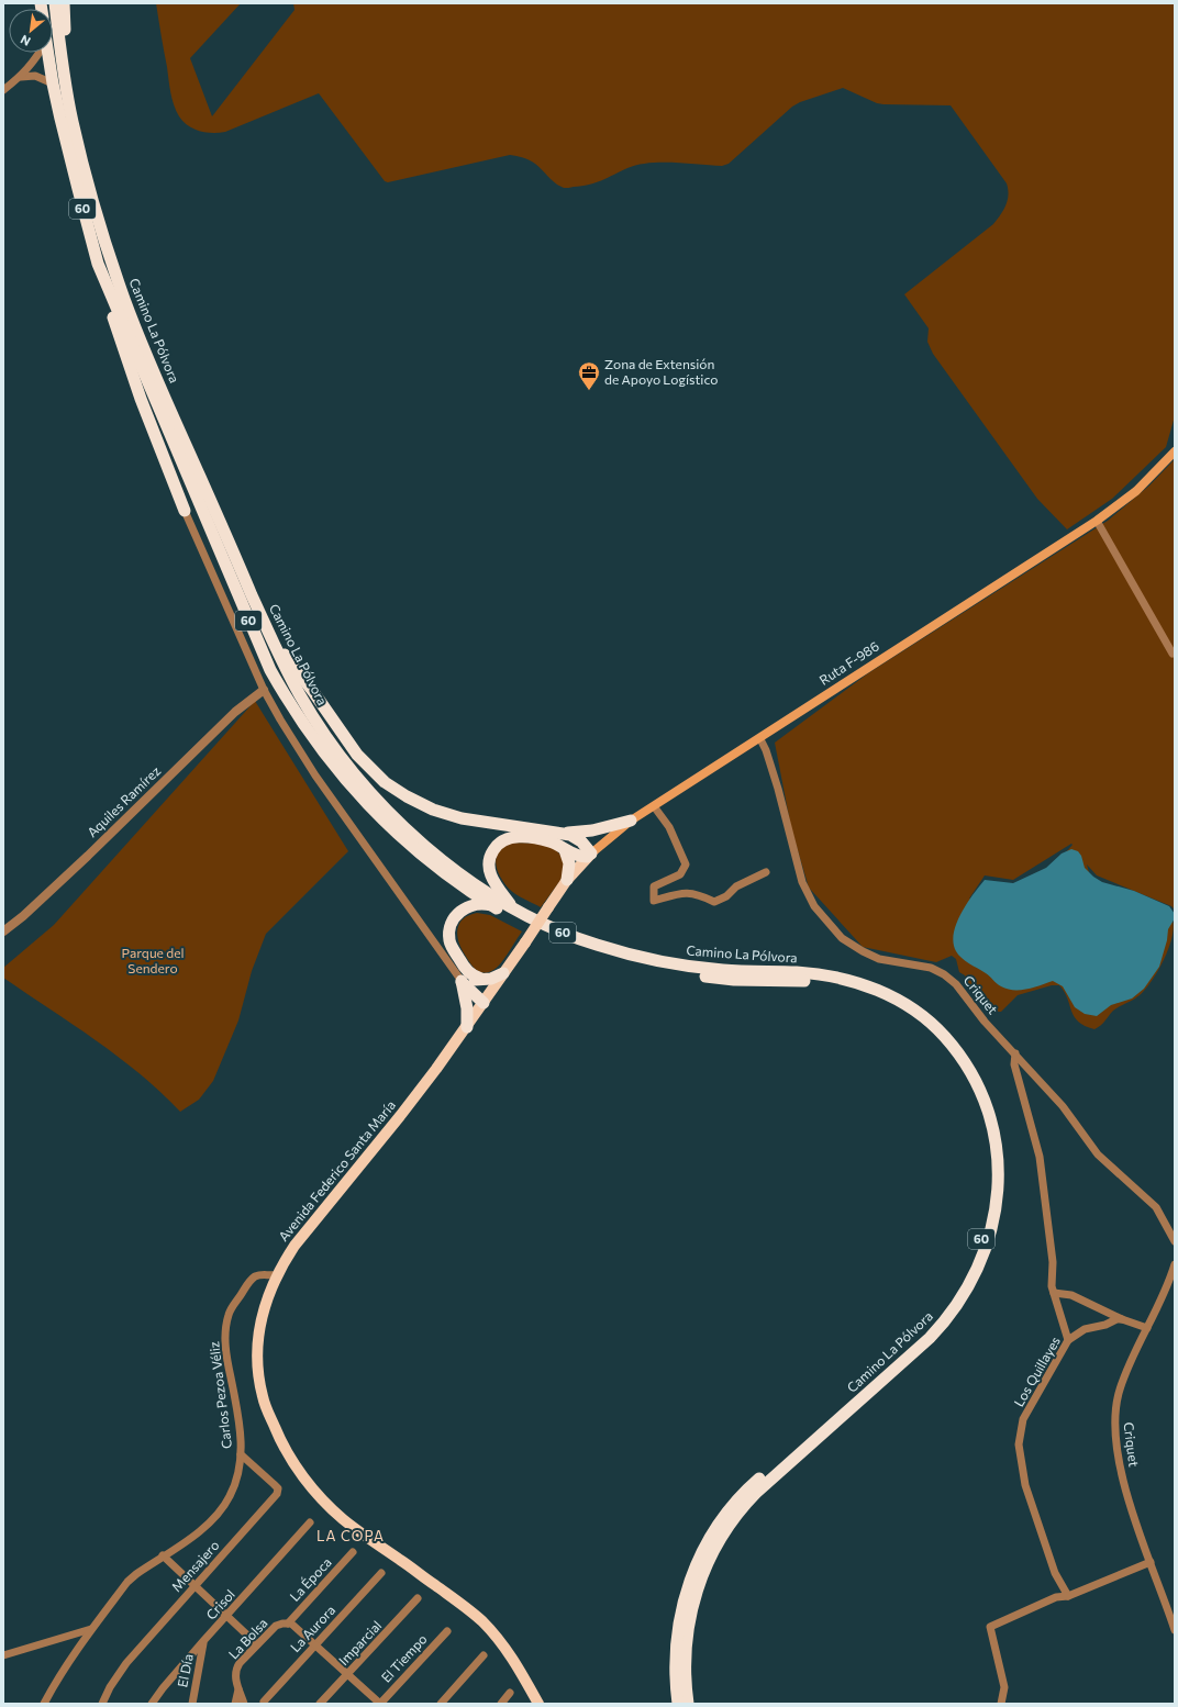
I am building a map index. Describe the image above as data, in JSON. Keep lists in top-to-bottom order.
{
  "streets": {
    "highway": ["60", "Camino La Pólvora"],
    "main road": ["Ruta F-986", "Avenida Federico Santa María"],
    "street": [
      "Aquiles Ramírez",
      "Criquet",
      "Los Quillayes",
      "Carlos Pezoa Véliz",
      "Mensajero",
      "La Época",
      "Crisol",
      "La Aurora",
      "La Bolsa",
      "Imparcial",
      "El Tiempo",
      "El Día"
    ]
  },
  "crossings": [
    ["Ruta F-986", "Criquet"],
    ["Ruta F-986", "Avenida Federico Santa María"],
    ["Avenida Federico Santa María", "Carlos Pezoa Véliz"],
    ["Carlos Pezoa Véliz", "Mensajero"],
    ["La Época", "La Bolsa"],
    ["Crisol", "El Día"]
  ],
  "districts": ["LA COPA"],
  "parks": ["Parque del Sendero"],
  "places": {
    "office": ["Zona de Extensión de Apoyo Logístico"]
  },
  "north": "bottom left"
}
